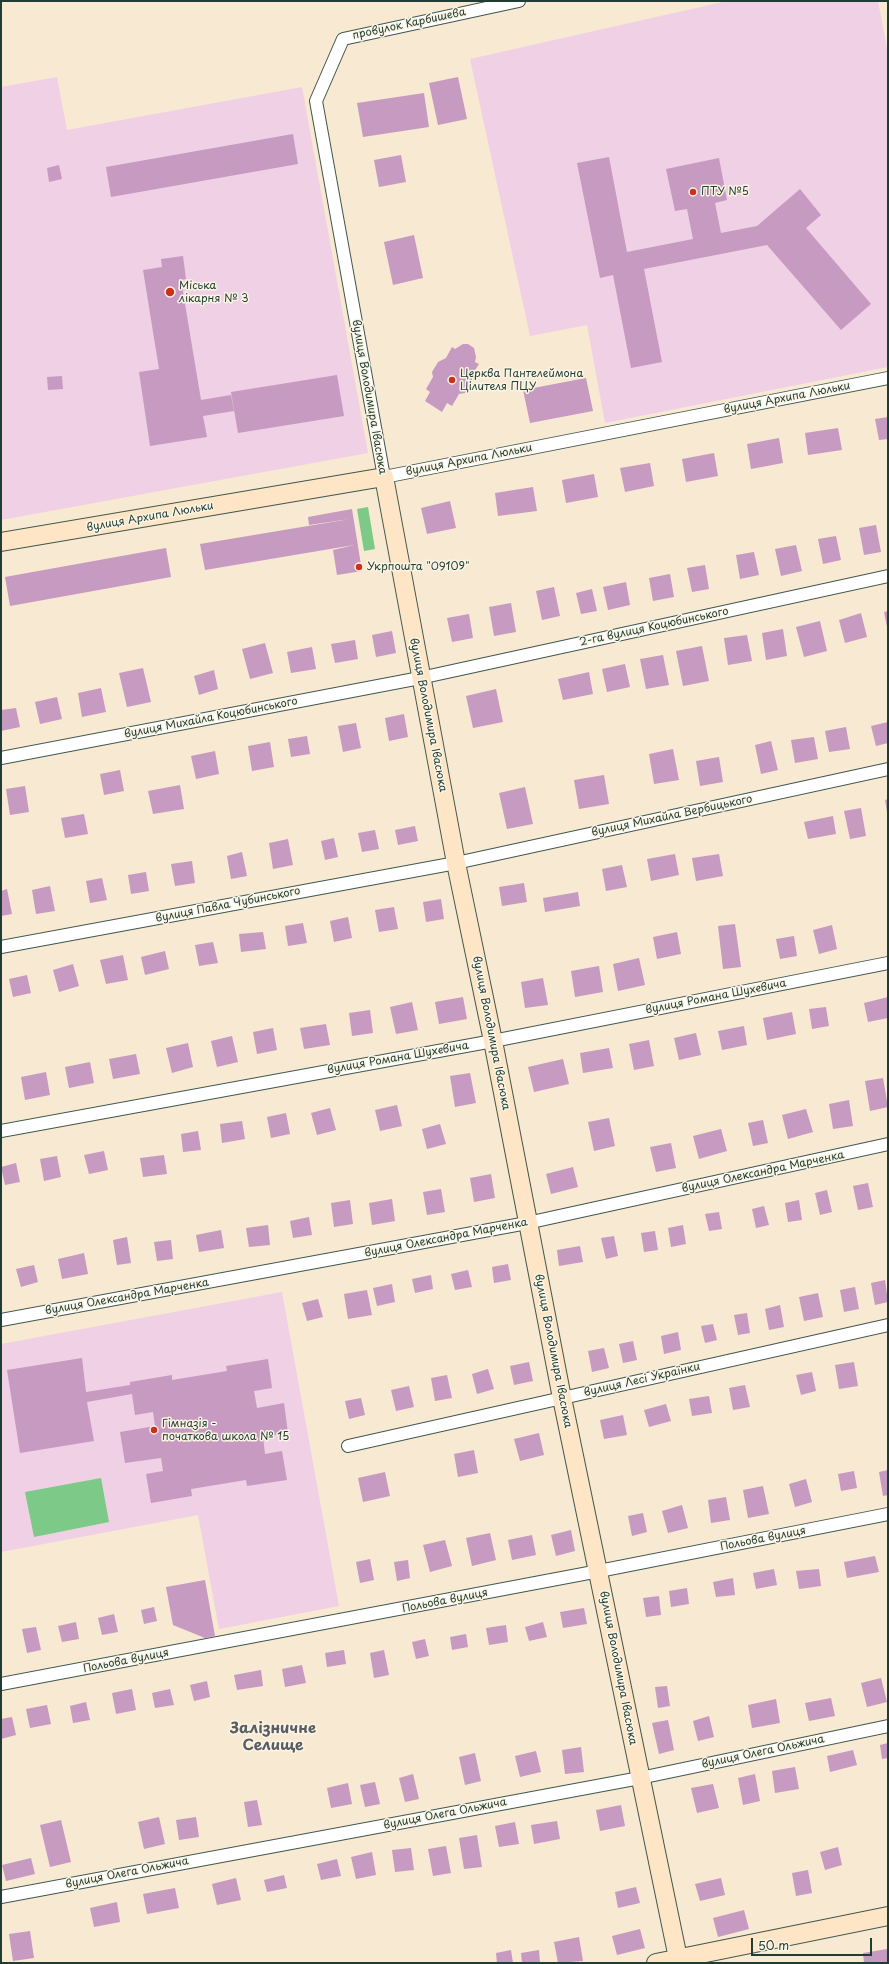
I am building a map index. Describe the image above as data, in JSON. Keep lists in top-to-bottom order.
{
  "streets": {
    "street": [
      "провулок Карбишева",
      "вулиця Володимира Івасюка",
      "вулиця Архипа Люльки",
      "2-га вулиця Коцюбинського",
      "вулиця Михайла Коцюбинського",
      "вулиця Михайла Вербицького",
      "вулиця Павла Чубинського",
      "вулиця Романа Шухевича",
      "вулиця Олександра Марченка",
      "вулиця Лесі Українки",
      "Польова вулиця",
      "вулиця Олега Ольжича"
    ]
  },
  "crossings": [
    ["провулок Карбишева", "вулиця Володимира Івасюка"],
    ["вулиця Володимира Івасюка", "вулиця Архипа Люльки"],
    ["вулиця Володимира Івасюка", "2-га вулиця Коцюбинського"],
    ["вулиця Володимира Івасюка", "вулиця Михайла Коцюбинського"],
    ["вулиця Володимира Івасюка", "вулиця Михайла Вербицького"],
    ["вулиця Володимира Івасюка", "вулиця Павла Чубинського"],
    ["вулиця Володимира Івасюка", "вулиця Романа Шухевича"],
    ["вулиця Володимира Івасюка", "вулиця Олександра Марченка"],
    ["вулиця Володимира Івасюка", "вулиця Лесі Українки"],
    ["вулиця Володимира Івасюка", "Польова вулиця"],
    ["вулиця Володимира Івасюка", "вулиця Олега Ольжича"],
    ["2-га вулиця Коцюбинського", "вулиця Михайла Коцюбинського"],
    ["вулиця Михайла Вербицького", "вулиця Павла Чубинського"]
  ],
  "districts": ["Залізничне Селище"],
  "places": [
    "ПТУ №5",
    "Міська лікарня № 3",
    "Церква Пантелеймона Цілителя ПЦУ",
    "Укрпошта \"09109\"",
    "Гімназія - початкова школа № 15"
  ],
  "scale_bar": "50 m"
}
